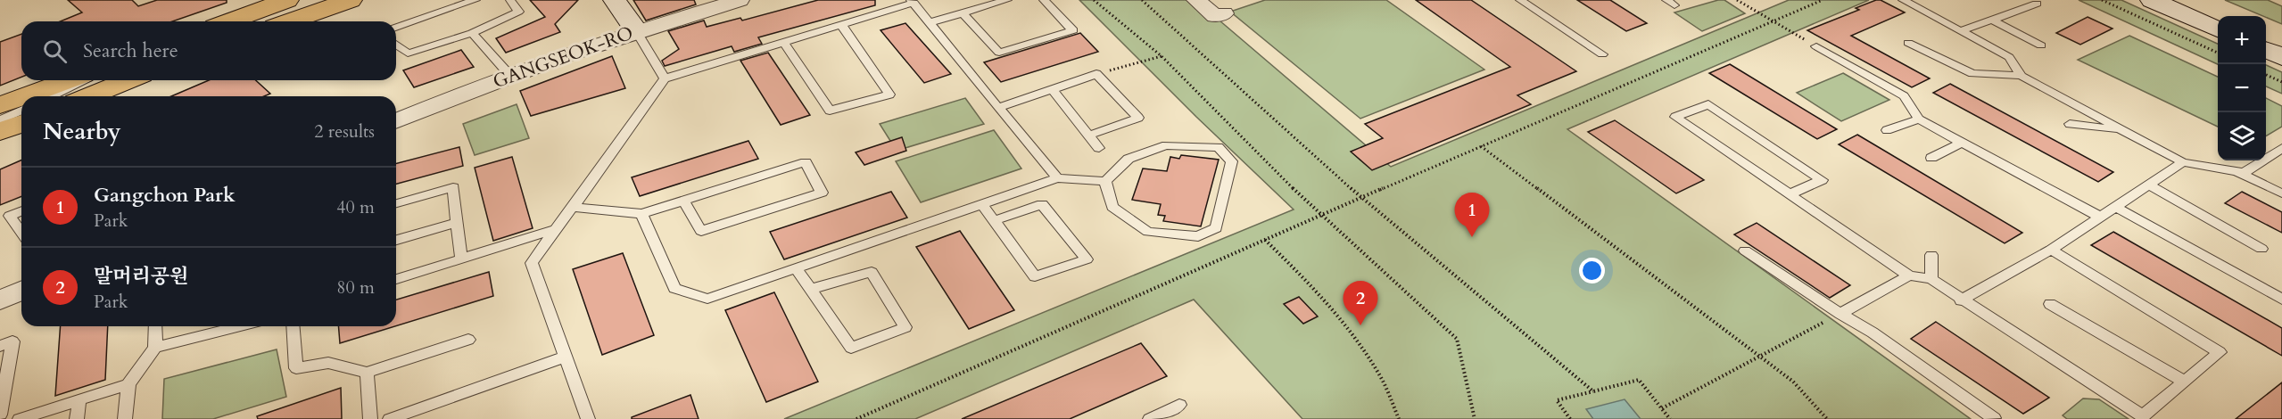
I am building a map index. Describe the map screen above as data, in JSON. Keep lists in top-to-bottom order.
{
  "streets": {
    "street": ["GANGSEOK-RO"]
  },
  "page": {
    "map_buttons": ["+", "−"],
    "search": "Search here",
    "heading": ["Nearby", "2 results"],
    "list": [
      {
        "mark": "1",
        "name": "Gangchon Park",
        "note": "Park",
        "value": "40 m"
      },
      {
        "mark": "2",
        "name": "말머리공원",
        "note": "Park",
        "value": "80 m"
      }
    ],
    "pins": ["1", "2"]
  }
}
